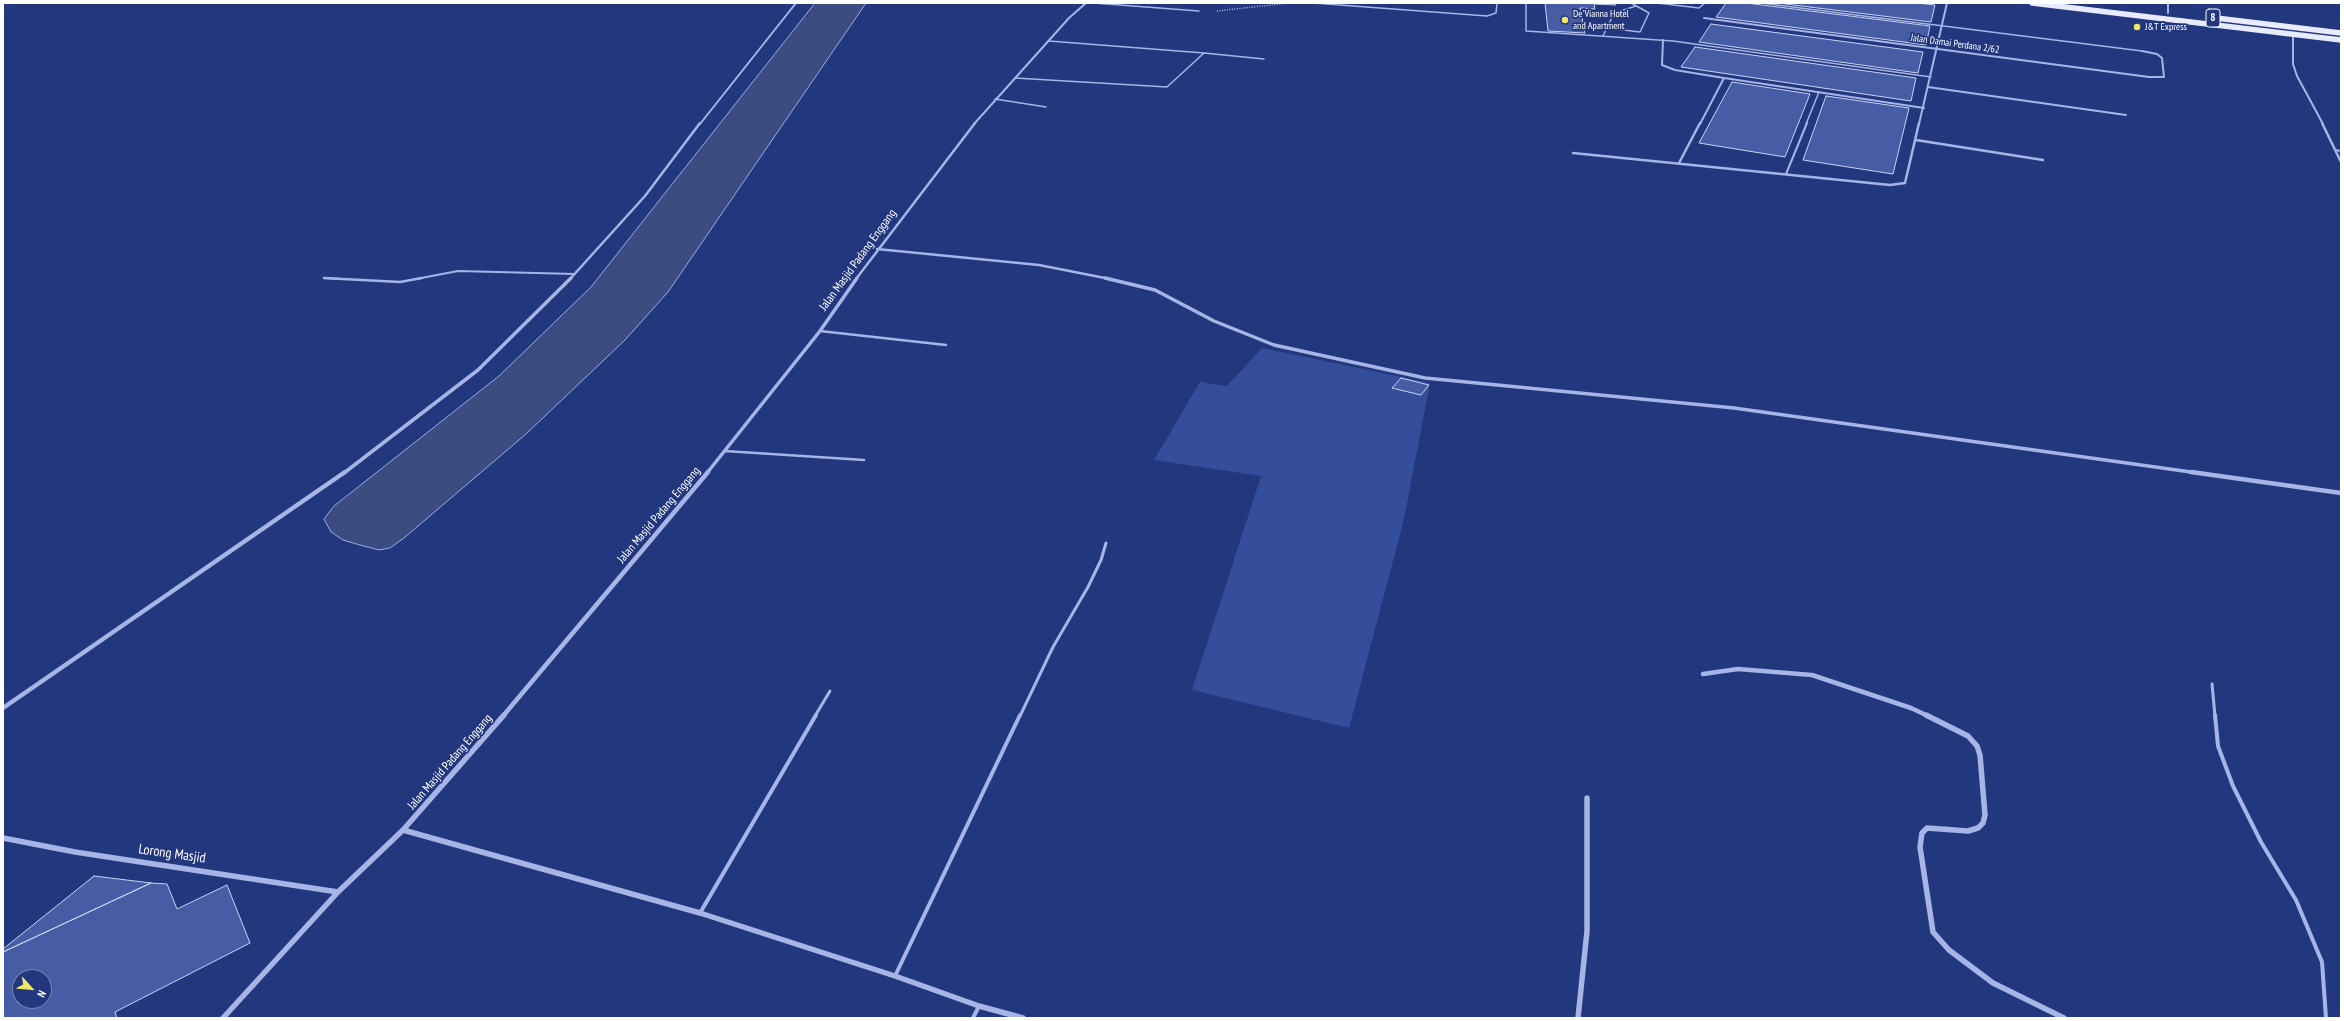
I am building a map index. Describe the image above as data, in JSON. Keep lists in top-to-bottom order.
{
  "streets": {
    "main road": ["8"],
    "street": ["Jalan Damai Perdana 2/62", "Jalan Masjid Padang Enggang", "Lorong Masjid"]
  },
  "crossings": [
    ["Jalan Masjid Padang Enggang", "Lorong Masjid"]
  ],
  "places": ["De'Vianna Hotel and Apartment", "J&T Express"],
  "north": "bottom right"
}
